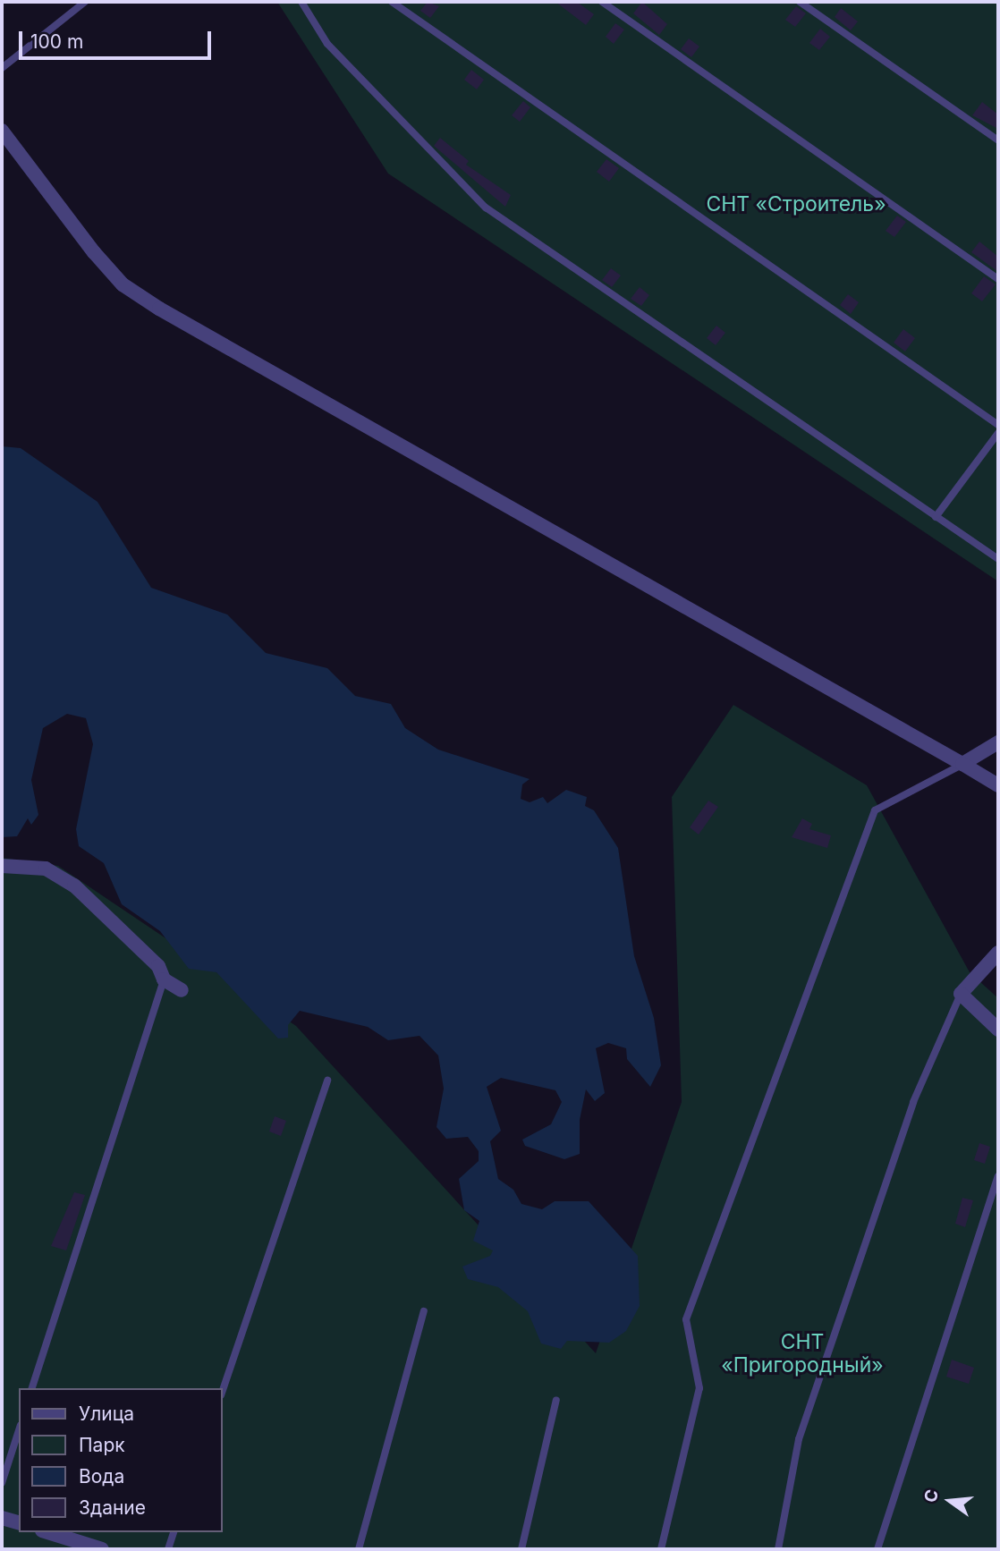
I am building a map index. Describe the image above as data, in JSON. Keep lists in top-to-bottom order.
{
  "parks": ["СНТ «Строитель»", "СНТ «Пригородный»"],
  "legend": [
    "Улица",
    "Парк",
    "Вода",
    "Здание"
  ],
  "scale_bar": "100 m",
  "north": "left"
}
